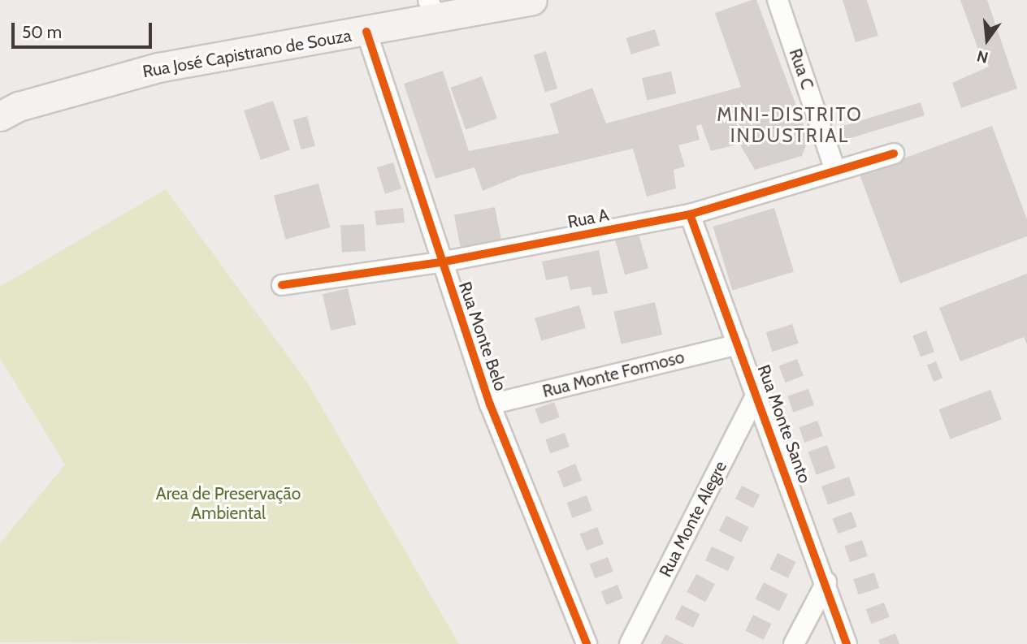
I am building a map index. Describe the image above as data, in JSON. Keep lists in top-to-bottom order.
{
  "streets": {
    "main road": ["Rua José Capistrano de Souza"],
    "street": [
      "Rua C",
      "Rua A",
      "Rua Monte Belo",
      "Rua Monte Formoso",
      "Rua Monte Santo",
      "Rua Monte Alegre"
    ]
  },
  "crossings": [
    ["Rua José Capistrano de Souza", "Rua Monte Belo"],
    ["Rua C", "Rua A"],
    ["Rua A", "Rua Monte Belo"],
    ["Rua A", "Rua Monte Santo"],
    ["Rua Monte Belo", "Rua Monte Formoso"],
    ["Rua Monte Formoso", "Rua Monte Santo"],
    ["Rua Monte Santo", "Rua Monte Alegre"]
  ],
  "districts": ["MINI-DISTRITO INDUSTRIAL"],
  "parks": ["Area de Preservação Ambiental"],
  "scale_bar": "50 m",
  "north": "bottom"
}
